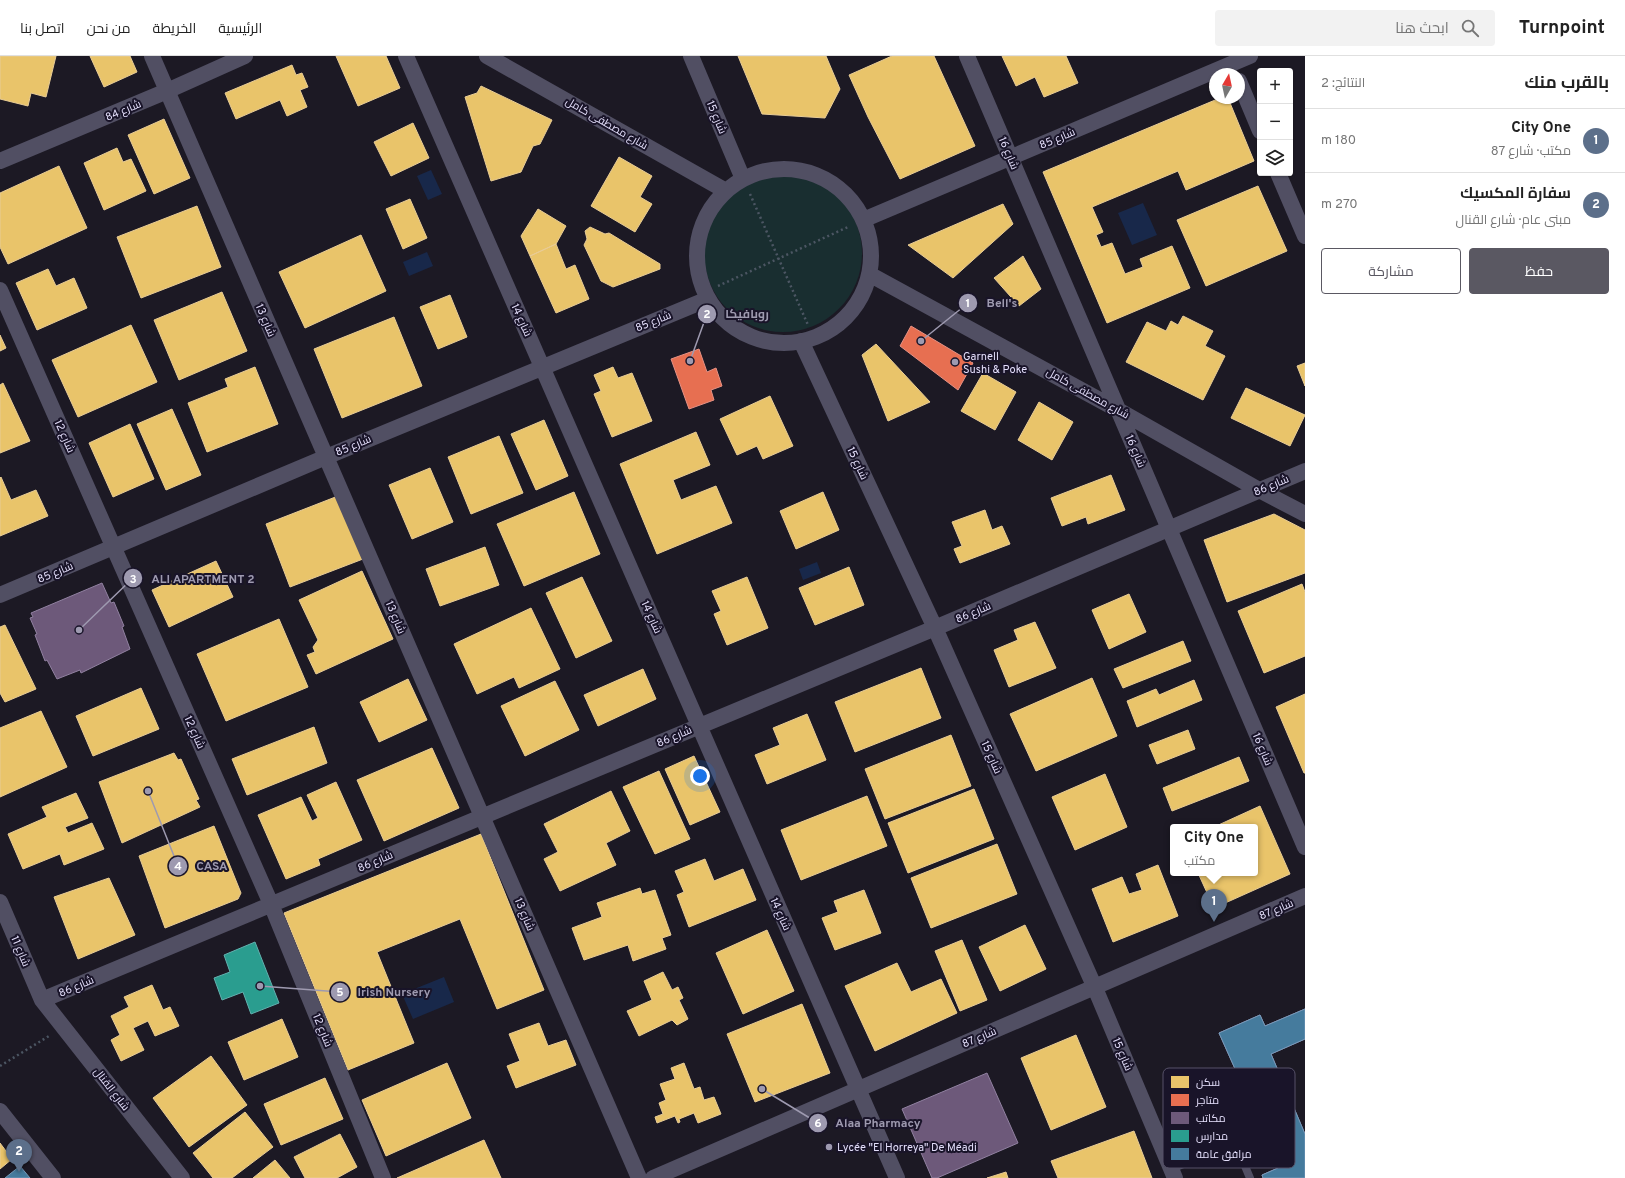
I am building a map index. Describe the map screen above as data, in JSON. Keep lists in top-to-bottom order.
{
  "streets": {
    "street": [
      "شارع 84",
      "شارع 15",
      "شارع مصطفى كامل",
      "شارع 85",
      "شارع 16",
      "شارع 13",
      "شارع 14",
      "شارع 12",
      "شارع 86",
      "شارع 87",
      "شارع 11",
      "شارع القنال"
    ]
  },
  "crossings": [
    ["شارع 84", "شارع 13"],
    ["شارع 15", "شارع 86"],
    ["شارع 15", "شارع 87"],
    ["شارع مصطفى كامل", "شارع 16"],
    ["شارع مصطفى كامل", "شارع 86"],
    ["شارع 85", "شارع 16"],
    ["شارع 85", "شارع 13"],
    ["شارع 85", "شارع 14"],
    ["شارع 85", "شارع 12"],
    ["شارع 16", "شارع 86"],
    ["شارع 13", "شارع 86"],
    ["شارع 14", "شارع 86"],
    ["شارع 14", "شارع 87"],
    ["شارع 12", "شارع 86"],
    ["شارع 86", "شارع 11"],
    ["شارع 86", "شارع القنال"],
    ["شارع 11", "شارع القنال"]
  ],
  "places": [
    "Bell's",
    "روبافيكا",
    "Garnell Sushi & Poke",
    "ALI APARTMENT 2",
    "CASA",
    "Irish Nursery",
    "Alaa Pharmacy",
    "Lycée \"El Horreya\" De Méadi"
  ],
  "legend": [
    "سكن",
    "متاجر",
    "مكاتب",
    "مدارس",
    "مرافق عامة"
  ],
  "north": "top",
  "page": {
    "header": "Turnpoint",
    "search": "ابحث هنا",
    "nav": [
      "الرئيسية",
      "الخريطة",
      "من نحن",
      "اتصل بنا"
    ],
    "heading": ["بالقرب منك", "النتائج: 2"],
    "map_buttons": ["+", "−"],
    "list": [
      {
        "mark": "1",
        "name": "City One",
        "note": "مكتب · شارع 87",
        "value": "180 m"
      },
      {
        "mark": "2",
        "name": "سفارة المكسيك",
        "note": "مبنى عام · شارع القنال",
        "value": "270 m"
      }
    ],
    "buttons": ["حفظ", "مشاركة"],
    "popup": ["City One", "مكتب"],
    "pins": ["1", "2"]
  }
}
